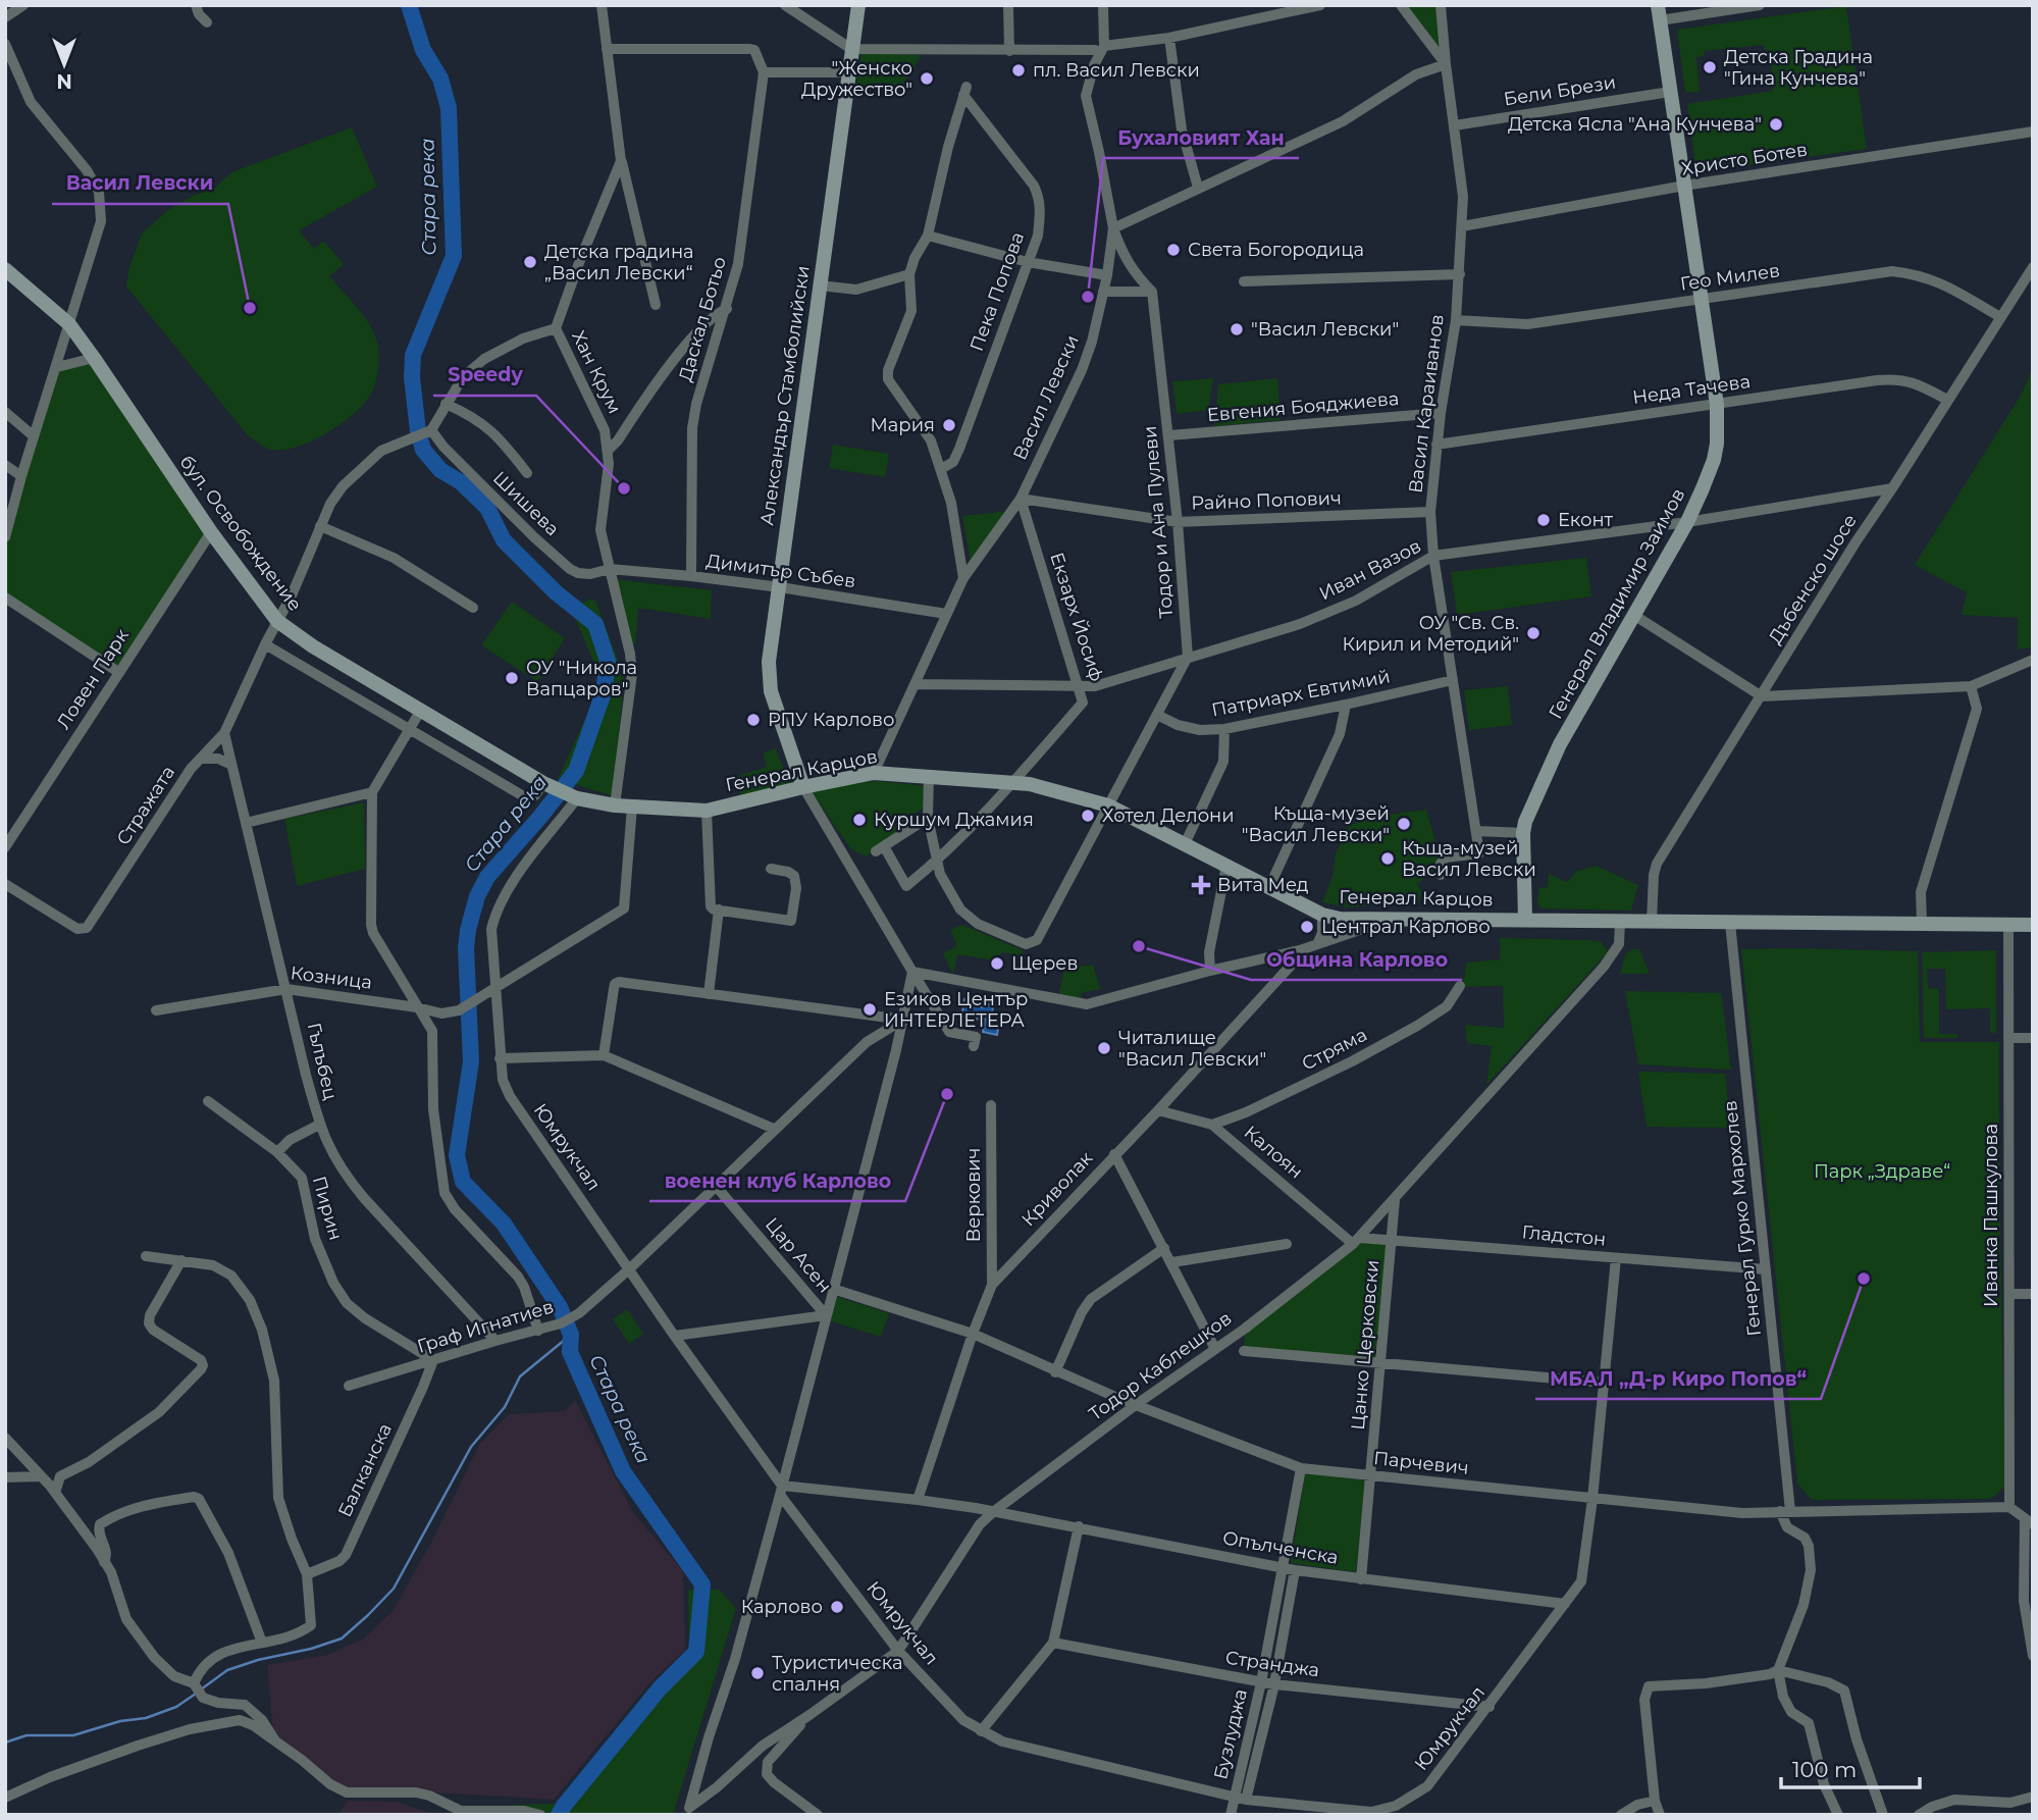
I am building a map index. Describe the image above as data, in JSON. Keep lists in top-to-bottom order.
{
  "streets": {
    "main road": [
      "Александър Стамболийски",
      "бул. Освобождение",
      "Генерал Владимир Заимов",
      "Генерал Карцов"
    ],
    "street": [
      "Бели Брези",
      "Христо Ботев",
      "Гео Милев",
      "Пека Попова",
      "Даскал Ботьо",
      "Хан Крум",
      "Неда Тачева",
      "Васил Левски",
      "Васил Караиванов",
      "Евгения Бояджиева",
      "Райно Попович",
      "Шишева",
      "Тодор и Ана Пулеви",
      "Иван Вазов",
      "Димитър Събев",
      "Дъбенско шосе",
      "Екзарх Йосиф",
      "Ловен Парк",
      "Патриарх Евтимий",
      "Стражата",
      "Козница",
      "Стряма",
      "Гълъбец",
      "Юмрукчал",
      "Калоян",
      "Криволак",
      "Веркович",
      "Пирин",
      "Иванка Пашкулова",
      "Генерал Гурко Мархолев",
      "Гладстон",
      "Цар Асен",
      "Граф Игнатиев",
      "Цанко Церковски",
      "Тодор Каблешков",
      "Парчевич",
      "Балканска",
      "Опълченска",
      "Странджа",
      "Бузлуджа"
    ]
  },
  "crossings": [
    ["Бели Брези", "Васил Караиванов"],
    ["Бели Брези", "Генерал Владимир Заимов"],
    ["Христо Ботев", "Васил Караиванов"],
    ["Христо Ботев", "Генерал Владимир Заимов"],
    ["Гео Милев", "Васил Караиванов"],
    ["Гео Милев", "Дъбенско шосе"],
    ["Гео Милев", "Генерал Владимир Заимов"],
    ["Даскал Ботьо", "Димитър Събев"],
    ["Хан Крум", "Шишева"],
    ["Хан Крум", "Димитър Събев"],
    ["Хан Крум", "Генерал Карцов"],
    ["Неда Тачева", "Васил Караиванов"],
    ["Неда Тачева", "Дъбенско шосе"],
    ["Неда Тачева", "Генерал Владимир Заимов"],
    ["Александър Стамболийски", "Димитър Събев"],
    ["Александър Стамболийски", "Генерал Карцов"],
    ["Васил Левски", "Райно Попович"],
    ["Васил Левски", "Иван Вазов"],
    ["Васил Левски", "Димитър Събев"],
    ["Васил Левски", "Екзарх Йосиф"],
    ["Васил Левски", "Генерал Карцов"],
    ["Васил Караиванов", "Евгения Бояджиева"],
    ["Васил Караиванов", "Райно Попович"],
    ["Васил Караиванов", "Иван Вазов"],
    ["Васил Караиванов", "Патриарх Евтимий"],
    ["Евгения Бояджиева", "Тодор и Ана Пулеви"],
    ["Райно Попович", "Тодор и Ана Пулеви"],
    ["Райно Попович", "Екзарх Йосиф"],
    ["Шишева", "Димитър Събев"],
    ["Шишева", "Стражата"],
    ["Тодор и Ана Пулеви", "Иван Вазов"],
    ["бул. Освобождение", "Ловен Парк"],
    ["бул. Освобождение", "Генерал Карцов"],
    ["бул. Освобождение", "Стражата"],
    ["бул. Освобождение", "Юмрукчал"],
    ["Иван Вазов", "Дъбенско шосе"],
    ["Иван Вазов", "Генерал Владимир Заимов"],
    ["Иван Вазов", "Екзарх Йосиф"],
    ["Дъбенско шосе", "Генерал Карцов"],
    ["Генерал Владимир Заимов", "Генерал Карцов"],
    ["Екзарх Йосиф", "Генерал Карцов"],
    ["Генерал Карцов", "Юмрукчал"],
    ["Генерал Карцов", "Иванка Пашкулова"],
    ["Генерал Карцов", "Генерал Гурко Мархолев"],
    ["Генерал Карцов", "Тодор Каблешков"],
    ["Стражата", "Гълъбец"],
    ["Козница", "Гълъбец"],
    ["Козница", "Юмрукчал"],
    ["Стряма", "Калоян"],
    ["Гълъбец", "Граф Игнатиев"],
    ["Юмрукчал", "Гладстон"],
    ["Юмрукчал", "Граф Игнатиев"],
    ["Юмрукчал", "Тодор Каблешков"],
    ["Юмрукчал", "Парчевич"],
    ["Юмрукчал", "Опълченска"],
    ["Юмрукчал", "Странджа"],
    ["Юмрукчал", "Бузлуджа"],
    ["Калоян", "Криволак"],
    ["Калоян", "Гладстон"],
    ["Калоян", "Тодор Каблешков"],
    ["Криволак", "Веркович"],
    ["Криволак", "Парчевич"],
    ["Криволак", "Опълченска"],
    ["Пирин", "Граф Игнатиев"],
    ["Пирин", "Балканска"],
    ["Иванка Пашкулова", "Парчевич"],
    ["Генерал Гурко Мархолев", "Гладстон"],
    ["Генерал Гурко Мархолев", "Парчевич"],
    ["Гладстон", "Цанко Церковски"],
    ["Гладстон", "Тодор Каблешков"],
    ["Цар Асен", "Граф Игнатиев"],
    ["Граф Игнатиев", "Балканска"],
    ["Цанко Церковски", "Тодор Каблешков"],
    ["Цанко Церковски", "Парчевич"],
    ["Цанко Церковски", "Опълченска"],
    ["Тодор Каблешков", "Парчевич"],
    ["Тодор Каблешков", "Опълченска"],
    ["Парчевич", "Бузлуджа"],
    ["Опълченска", "Бузлуджа"],
    ["Странджа", "Бузлуджа"]
  ],
  "water": ["Стара река"],
  "parks": ["Парк „Здраве“"],
  "places": {
    "other": [
      "Детска Градина \"Гина Кунчева\"",
      "пл. Васил Левски",
      "\"Женско Дружество\"",
      "Детска Ясла \"Ана Кунчева\"",
      "Света Богородица",
      "Детска градина „Васил Левски“",
      "Бухаловият Хан",
      "Васил Левски",
      "\"Васил Левски\"",
      "Мария",
      "Speedy",
      "Еконт",
      "ОУ \"Св. Св. Кирил и Методий\"",
      "ОУ \"Никола Вапцаров\"",
      "РПУ Карлово",
      "Хотел Делони",
      "Куршум Джамия",
      "Къща-музей \"Васил Левски\"",
      "Къща-музей Васил Левски",
      "Централ Карлово",
      "Община Карлово",
      "Щерев",
      "Езиков Център ИНТЕРЛЕТЕРА",
      "Читалище \"Васил Левски\"",
      "военен клуб Карлово",
      "МБАЛ „Д-р Киро Попов“",
      "Карлово",
      "Туристическа спалня"
    ],
    "health": ["Вита Мед"]
  },
  "scale_bar": "100 m",
  "north": "bottom"
}
